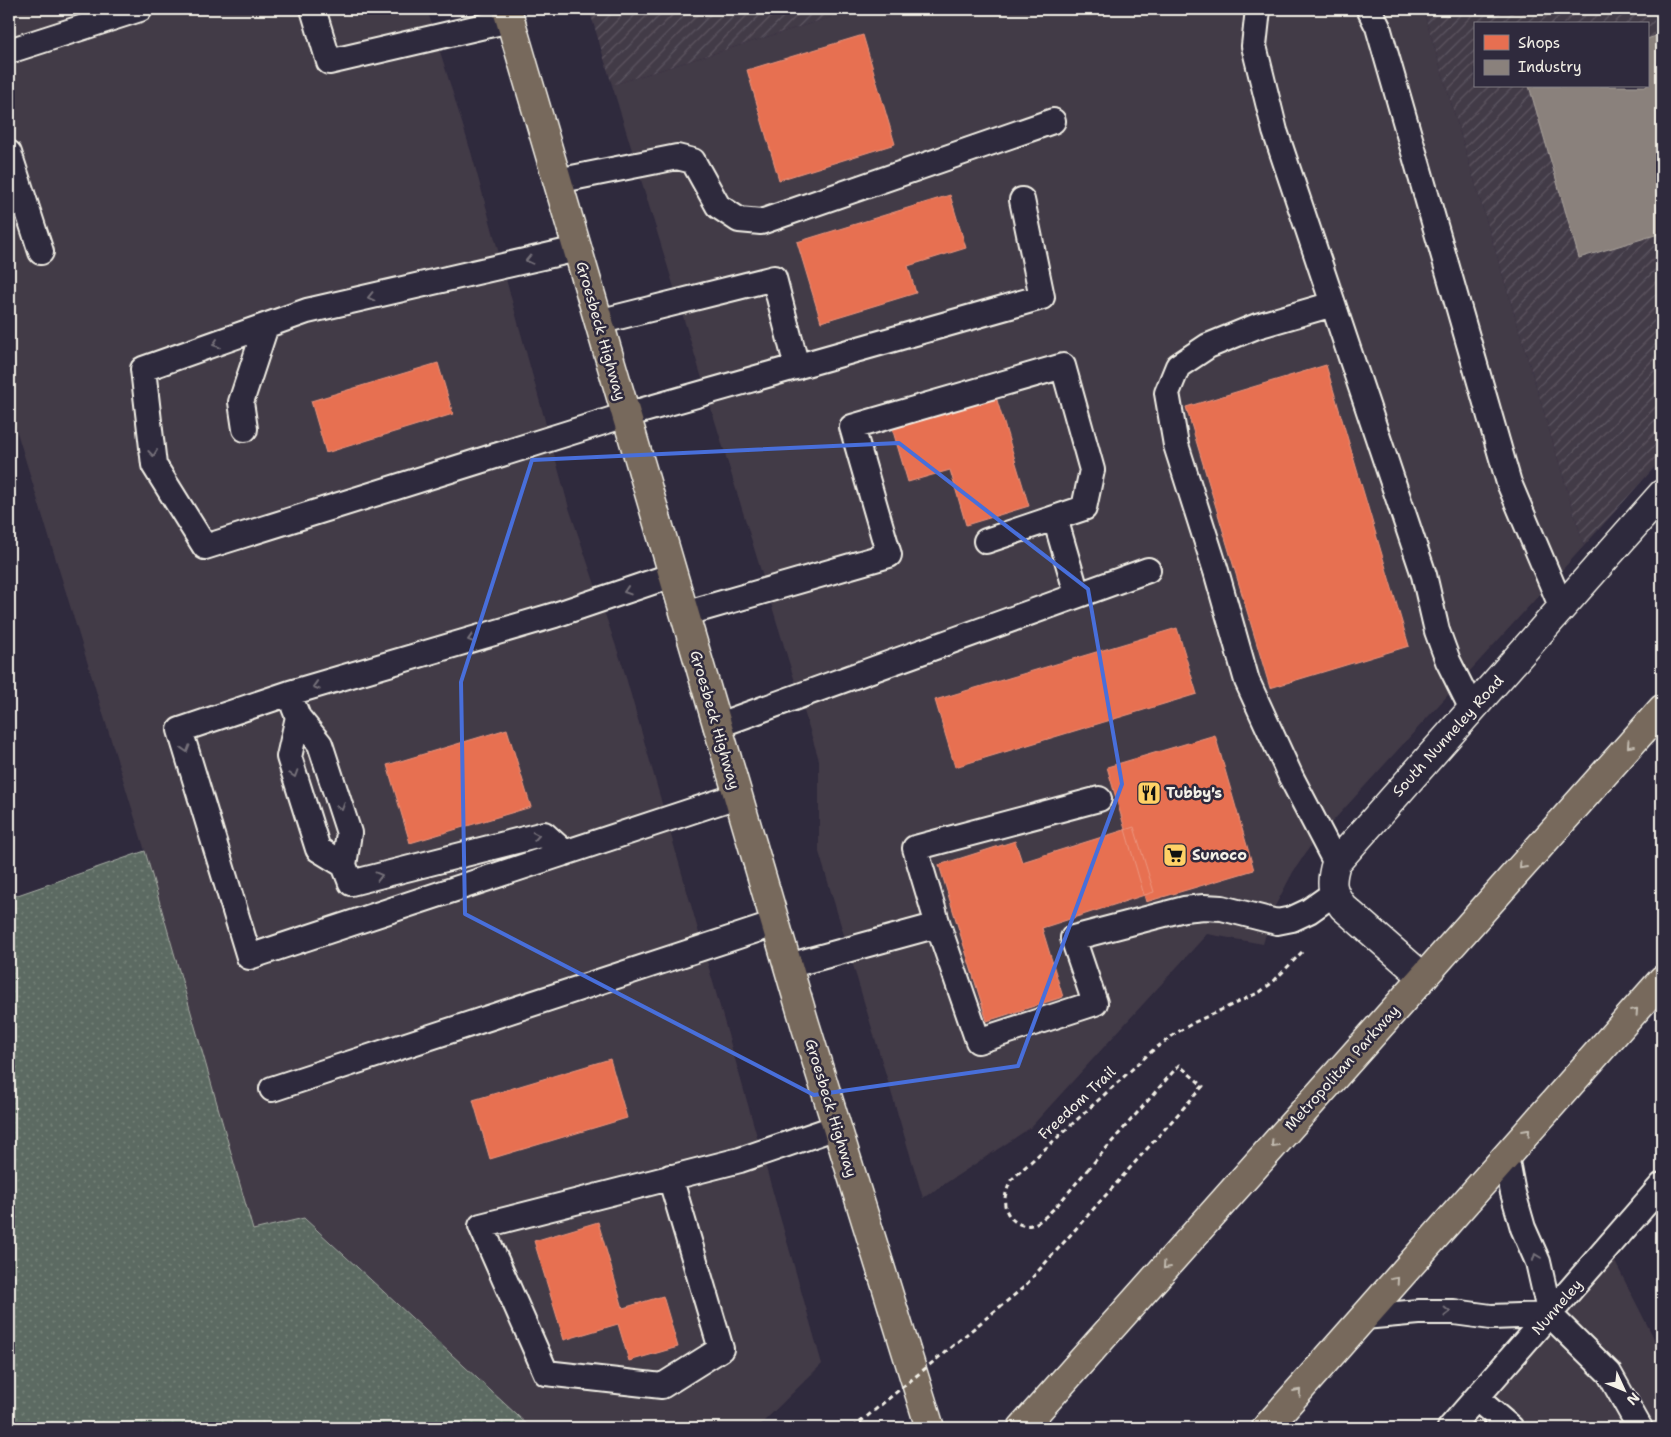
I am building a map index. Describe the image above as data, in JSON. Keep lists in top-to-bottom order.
{
  "streets": {
    "main road": ["Groesbeck Highway", "Metropolitan Parkway"],
    "street": ["South Nunneley Road"],
    "lane": ["Nunneley"],
    "path": ["Freedom Trail"]
  },
  "places": {
    "restaurant": ["Tubby's"],
    "supermarket": ["Sunoco"]
  },
  "legend": ["Shops", "Industry"],
  "north": "bottom right"
}
